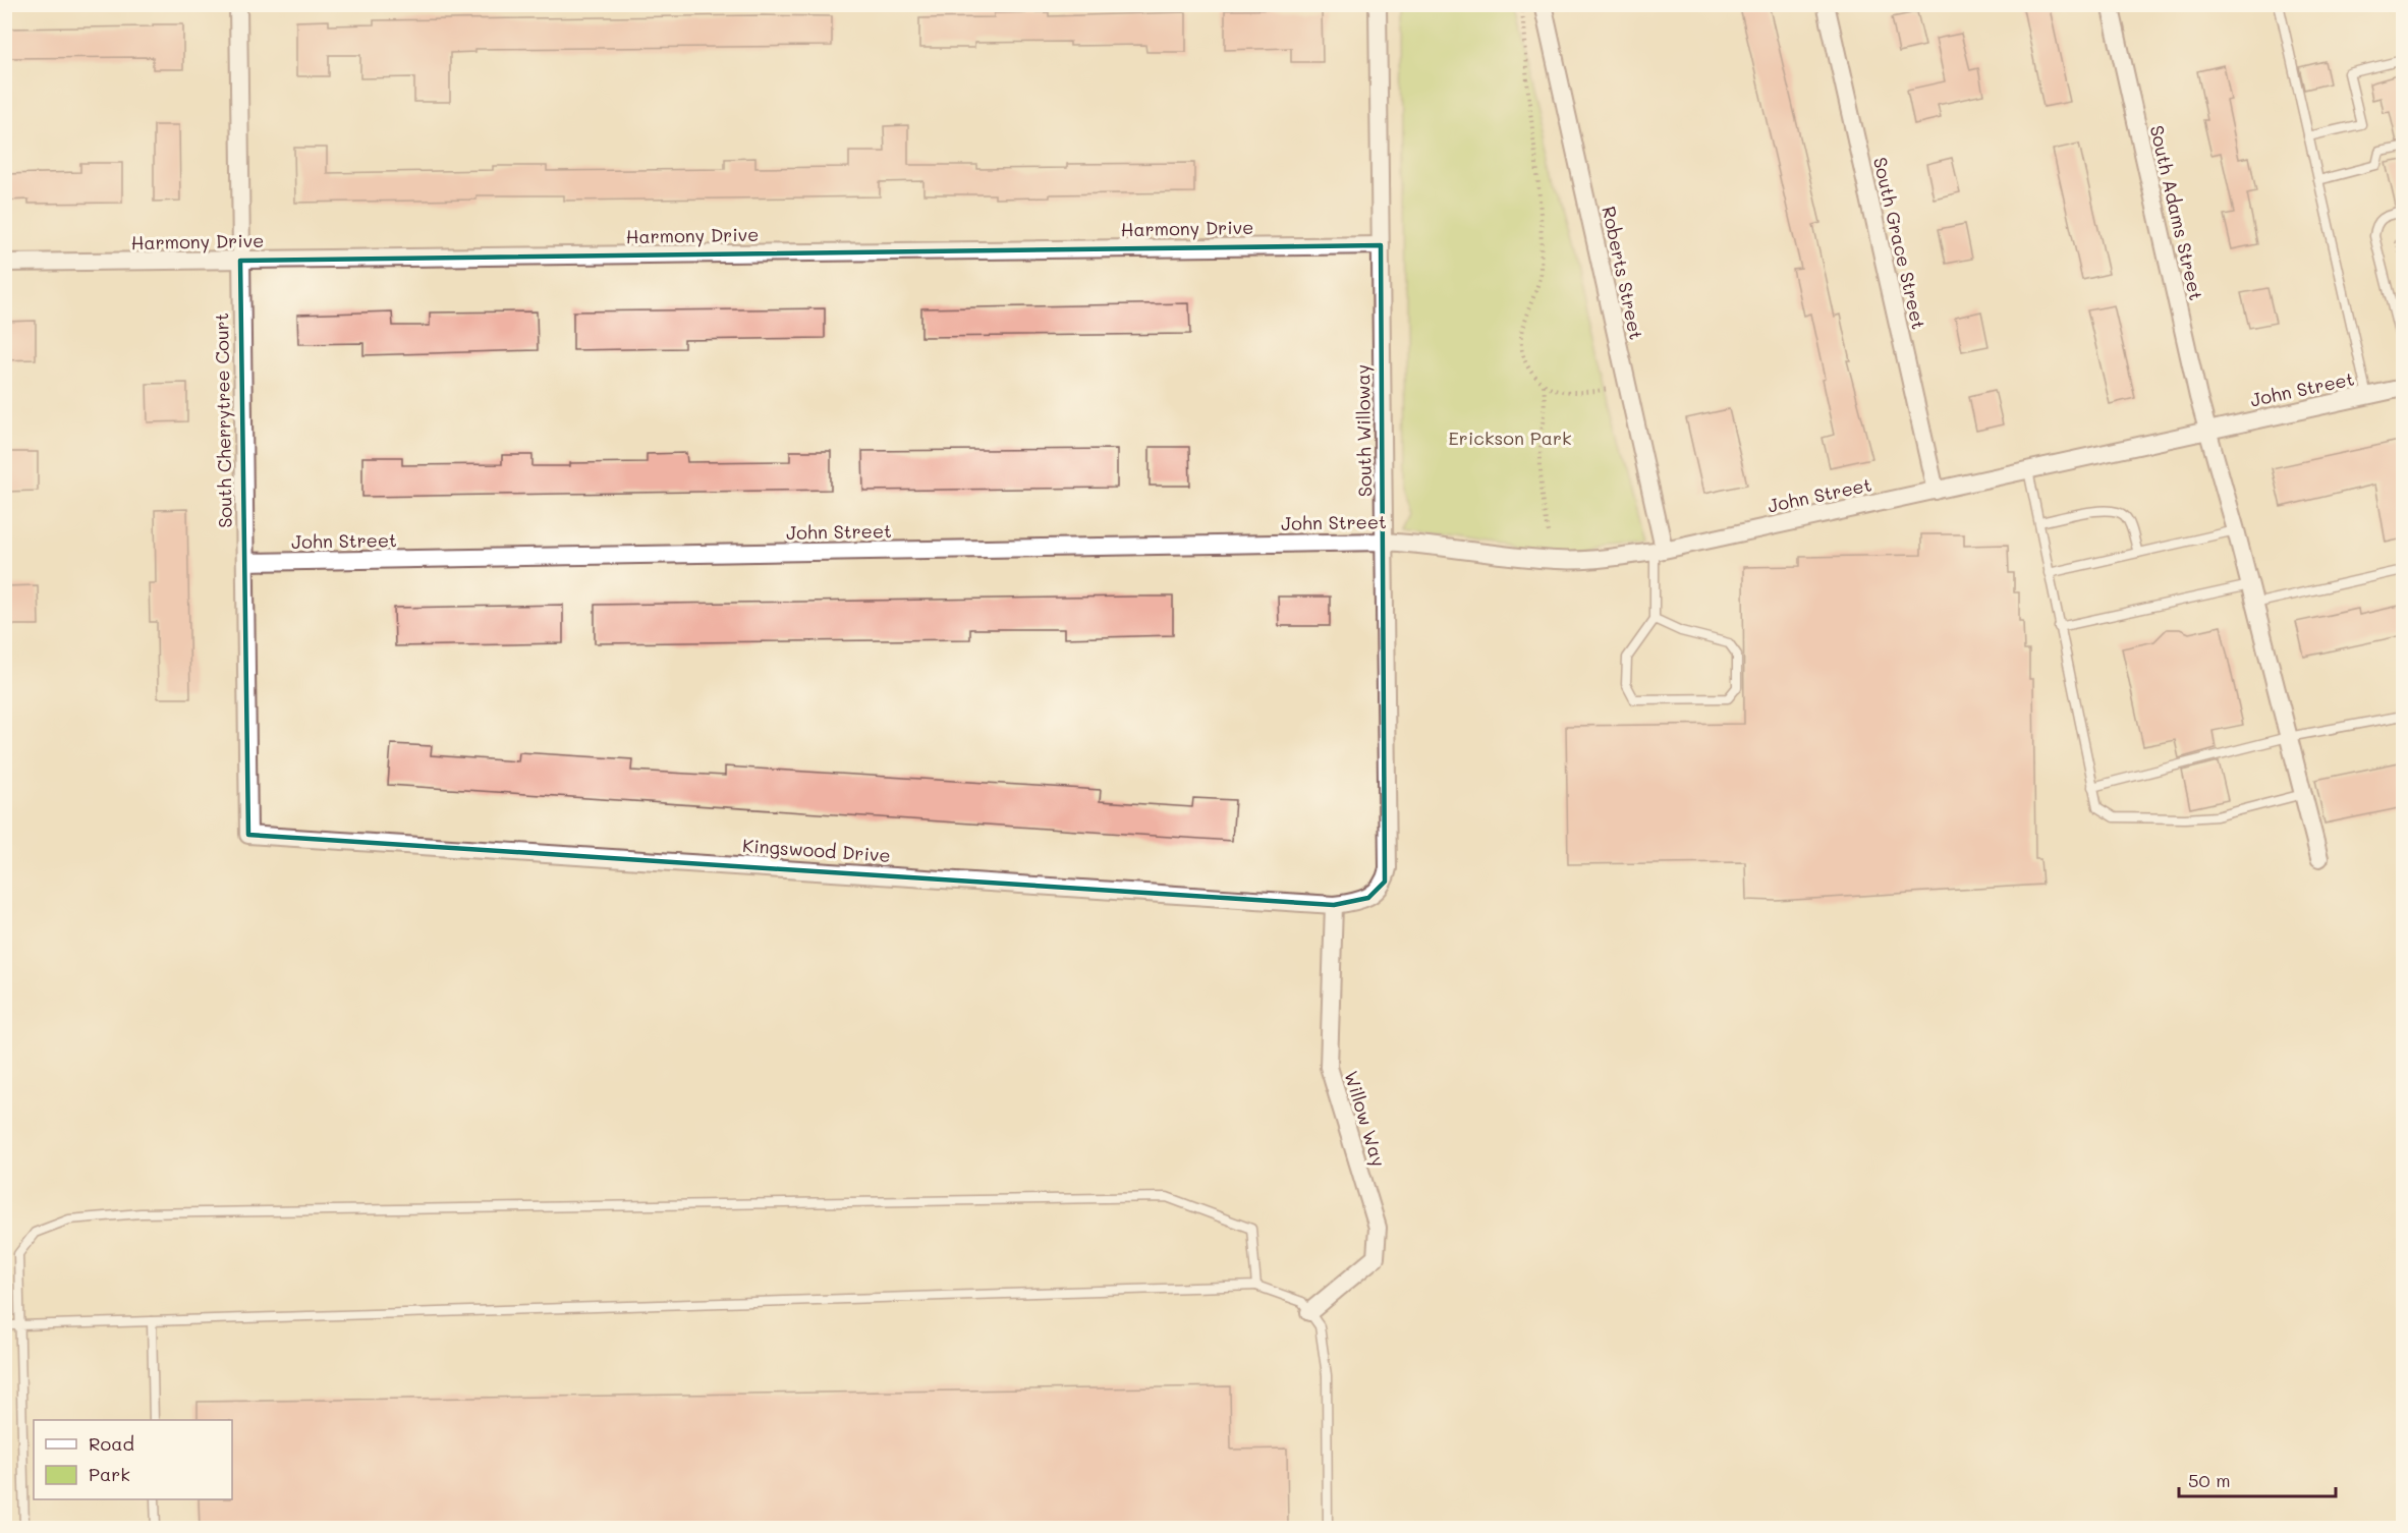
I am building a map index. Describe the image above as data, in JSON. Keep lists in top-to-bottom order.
{
  "streets": {
    "street": [
      "South Adams Street",
      "Harmony Drive",
      "South Grace Street",
      "Roberts Street",
      "John Street",
      "South Cherrytree Court",
      "South Willoway",
      "Kingswood Drive",
      "Willow Way"
    ]
  },
  "crossings": [
    ["South Adams Street", "John Street"],
    ["Harmony Drive", "South Cherrytree Court"],
    ["Harmony Drive", "South Willoway"],
    ["South Grace Street", "John Street"],
    ["Roberts Street", "John Street"],
    ["John Street", "South Cherrytree Court"],
    ["John Street", "South Willoway"],
    ["South Cherrytree Court", "Kingswood Drive"],
    ["South Willoway", "Kingswood Drive"],
    ["Kingswood Drive", "Willow Way"]
  ],
  "parks": ["Erickson Park"],
  "legend": ["Road", "Park"],
  "scale_bar": "50 m"
}
